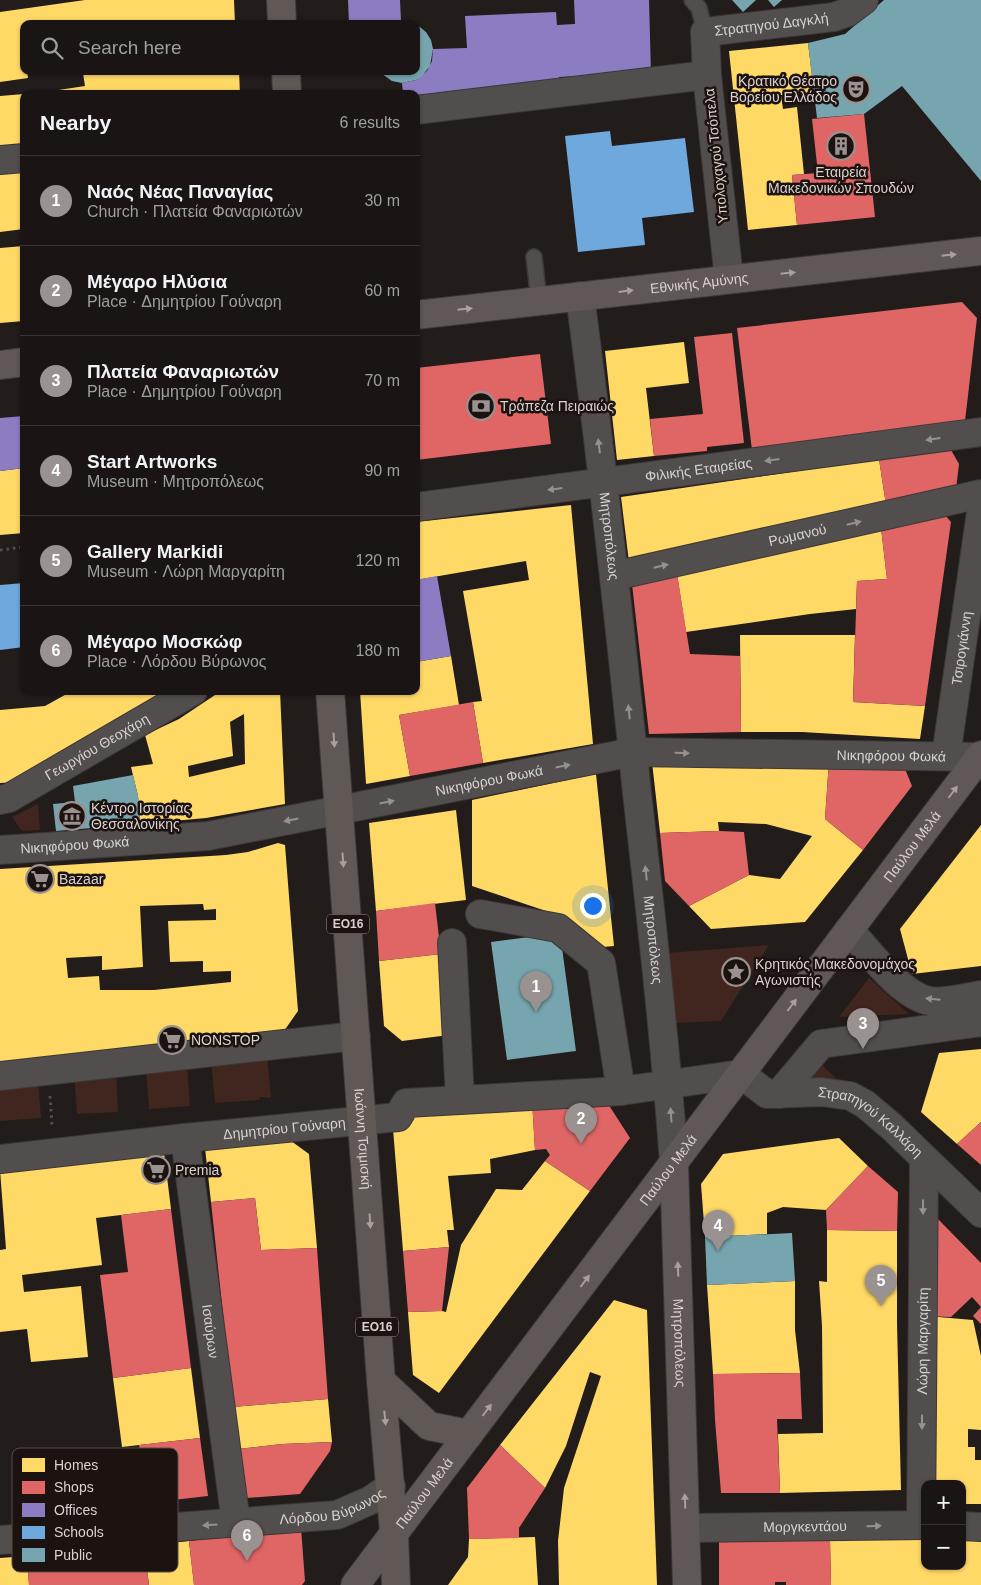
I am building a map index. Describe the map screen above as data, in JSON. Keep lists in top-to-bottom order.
{
  "streets": {
    "main road": [
      "Εθνικής Αμύνης",
      "Μητροπόλεως",
      "Παύλου Μελά",
      "ΕΟ16",
      "Ιωάννη Τσιμισκή"
    ],
    "street": [
      "Στρατηγού Δαγκλή",
      "Υπολοχαγού Τσόπελα",
      "Φιλικής Εταιρείας",
      "Ρωμανού",
      "Τσιρογιάννη",
      "Γεωργίου Θεοχάρη",
      "Νικηφόρου Φωκά",
      "Στρατηγού Καλλάρη",
      "Δημητρίου Γούναρη",
      "Ισαύρων",
      "Λώρη Μαργαρίτη",
      "Λόρδου Βύρωνος",
      "Μοργκεντάου"
    ]
  },
  "crossings": [
    ["Στρατηγού Δαγκλή", "Υπολοχαγού Τσόπελα"],
    ["Υπολοχαγού Τσόπελα", "Εθνικής Αμύνης"],
    ["Εθνικής Αμύνης", "Μητροπόλεως"],
    ["Φιλικής Εταιρείας", "Μητροπόλεως"],
    ["Ρωμανού", "Μητροπόλεως"],
    ["Μητροπόλεως", "Νικηφόρου Φωκά"],
    ["Μητροπόλεως", "Παύλου Μελά"],
    ["Μητροπόλεως", "Δημητρίου Γούναρη"],
    ["Μητροπόλεως", "Μοργκεντάου"],
    ["Τσιρογιάννη", "Νικηφόρου Φωκά"],
    ["Νικηφόρου Φωκά", "Παύλου Μελά"],
    ["Νικηφόρου Φωκά", "Ιωάννη Τσιμισκή"],
    ["Παύλου Μελά", "Στρατηγού Καλλάρη"],
    ["Παύλου Μελά", "Δημητρίου Γούναρη"],
    ["Παύλου Μελά", "Ιωάννη Τσιμισκή"],
    ["Στρατηγού Καλλάρη", "Δημητρίου Γούναρη"],
    ["Στρατηγού Καλλάρη", "Λώρη Μαργαρίτη"],
    ["Δημητρίου Γούναρη", "Ιωάννη Τσιμισκή"],
    ["Δημητρίου Γούναρη", "Ισαύρων"],
    ["Ιωάννη Τσιμισκή", "Λόρδου Βύρωνος"],
    ["Ισαύρων", "Λόρδου Βύρωνος"]
  ],
  "one_way": [
    "Εθνικής Αμύνης",
    "Φιλικής Εταιρείας",
    "Ρωμανού",
    "Μητροπόλεως",
    "Παύλου Μελά",
    "Ιωάννη Τσιμισκή",
    "Λώρη Μαργαρίτη",
    "Μοργκεντάου"
  ],
  "places": {
    "theatre": ["Κρατικό Θέατρο Βορείου Ελλάδος"],
    "building": ["Εταιρεία Μακεδονικών Σπουδών"],
    "bank": ["Τράπεζα Πειραιώς"],
    "museum": ["Κέντρο Ιστορίας Θεσσαλονίκης"],
    "supermarket": ["Bazaar", "NONSTOP", "Premia"],
    "place": ["Κρητικός Μακεδονομάχος Αγωνιστής"]
  },
  "legend": [
    "Homes",
    "Shops",
    "Offices",
    "Schools",
    "Public"
  ],
  "page": {
    "search": "Search here",
    "heading": ["Nearby", "6 results"],
    "list": [
      {
        "mark": "1",
        "name": "Ναός Νέας Παναγίας",
        "note": "Church · Πλατεία Φαναριωτών",
        "value": "30 m"
      },
      {
        "mark": "2",
        "name": "Μέγαρο Ηλύσια",
        "note": "Place · Δημητρίου Γούναρη",
        "value": "60 m"
      },
      {
        "mark": "3",
        "name": "Πλατεία Φαναριωτών",
        "note": "Place · Δημητρίου Γούναρη",
        "value": "70 m"
      },
      {
        "mark": "4",
        "name": "Start Artworks",
        "note": "Museum · Μητροπόλεως",
        "value": "90 m"
      },
      {
        "mark": "5",
        "name": "Gallery Markidi",
        "note": "Museum · Λώρη Μαργαρίτη",
        "value": "120 m"
      },
      {
        "mark": "6",
        "name": "Μέγαρο Μοσκώφ",
        "note": "Place · Λόρδου Βύρωνος",
        "value": "180 m"
      }
    ],
    "pins": [
      "1",
      "3",
      "2",
      "4",
      "5",
      "6"
    ],
    "map_buttons": ["+", "−"]
  }
}
